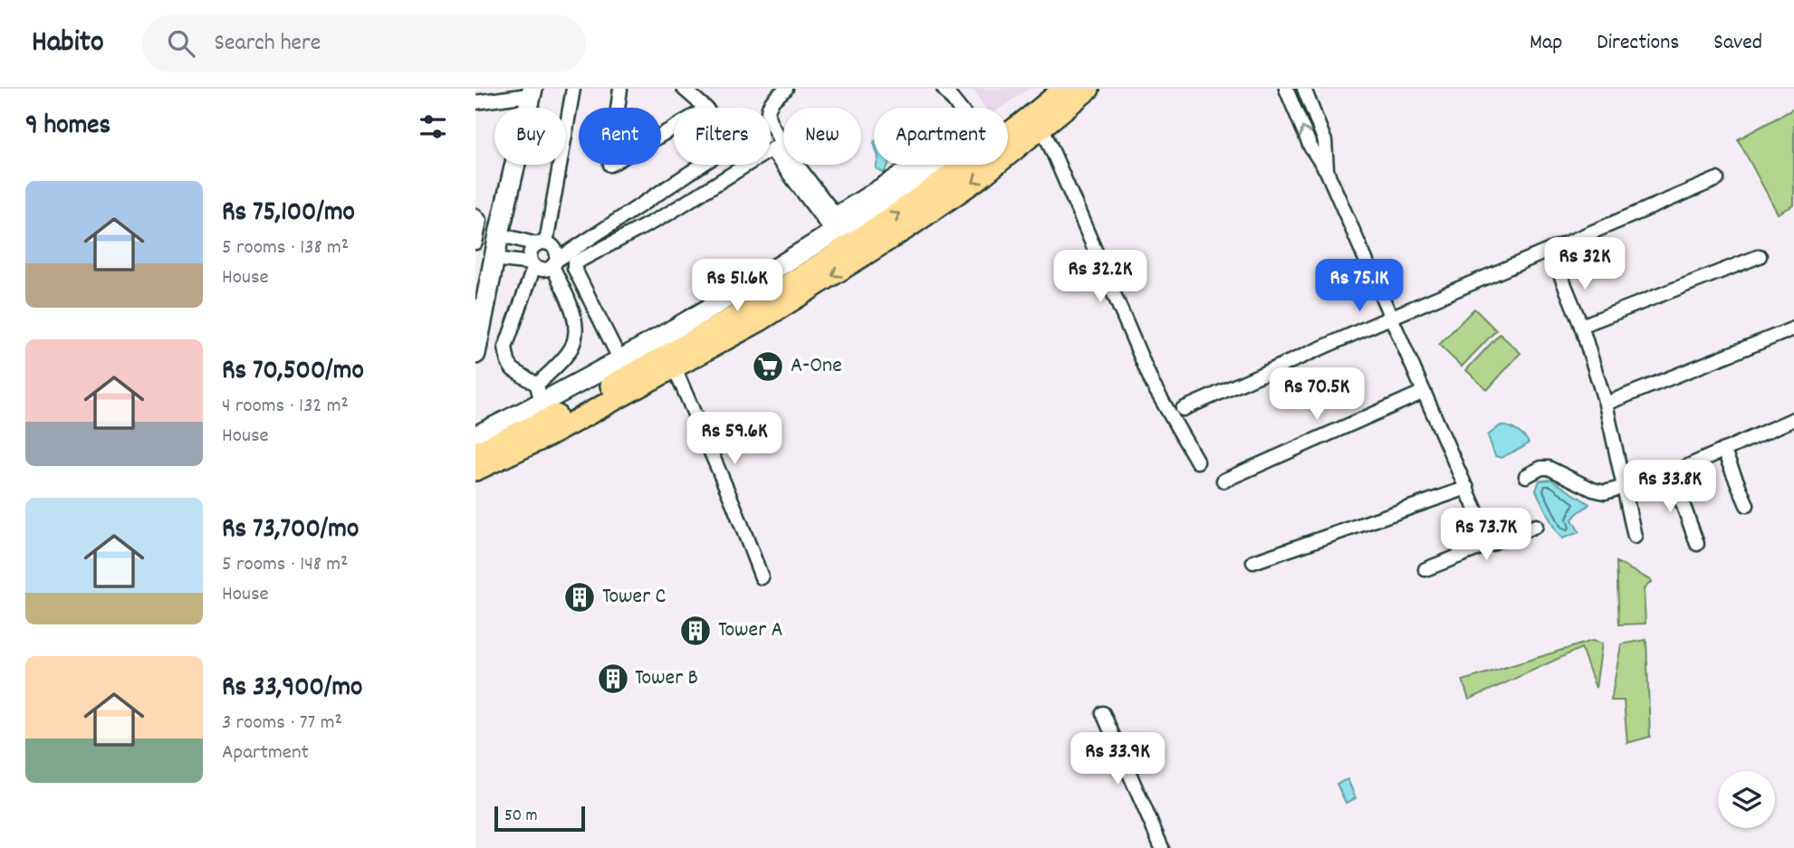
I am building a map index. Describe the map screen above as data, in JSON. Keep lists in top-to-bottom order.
{
  "places": {
    "supermarket": ["A-One"],
    "building": ["Tower C", "Tower A", "Tower B"]
  },
  "scale_bar": "50 m",
  "page": {
    "header": "Habito",
    "search": "Search here",
    "nav": ["Map", "Directions", "Saved"],
    "heading": "9 homes",
    "chip": [
      "Buy",
      "Rent",
      "Filters",
      "New",
      "Apartment"
    ],
    "list": [
      {
        "name": "Rs 75,100/mo",
        "note": "5 rooms · 138 m² · House"
      },
      {
        "name": "Rs 70,500/mo",
        "note": "4 rooms · 132 m² · House"
      },
      {
        "name": "Rs 73,700/mo",
        "note": "5 rooms · 148 m² · House"
      },
      {
        "name": "Rs 33,900/mo",
        "note": "3 rooms · 77 m² · Apartment"
      }
    ],
    "price": [
      "Rs 32K",
      "Rs 32.2K",
      "Rs 51.6K",
      "Rs 75.1K",
      "Rs 70.5K",
      "Rs 59.6K",
      "Rs 33.8K",
      "Rs 73.7K",
      "Rs 33.9K"
    ],
    "scale": "50 m"
  }
}
